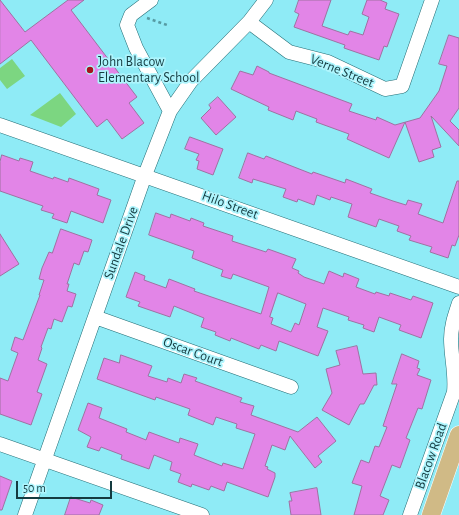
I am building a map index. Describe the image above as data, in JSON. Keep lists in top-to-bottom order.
{
  "streets": {
    "main road": ["Blacow Road"],
    "street": [
      "Verne Street",
      "Hilo Street",
      "Sundale Drive",
      "Oscar Court"
    ]
  },
  "crossings": [
    ["Verne Street", "Sundale Drive"],
    ["Hilo Street", "Sundale Drive"],
    ["Sundale Drive", "Oscar Court"]
  ],
  "places": ["John Blacow Elementary School"],
  "scale_bar": "50 m"
}
